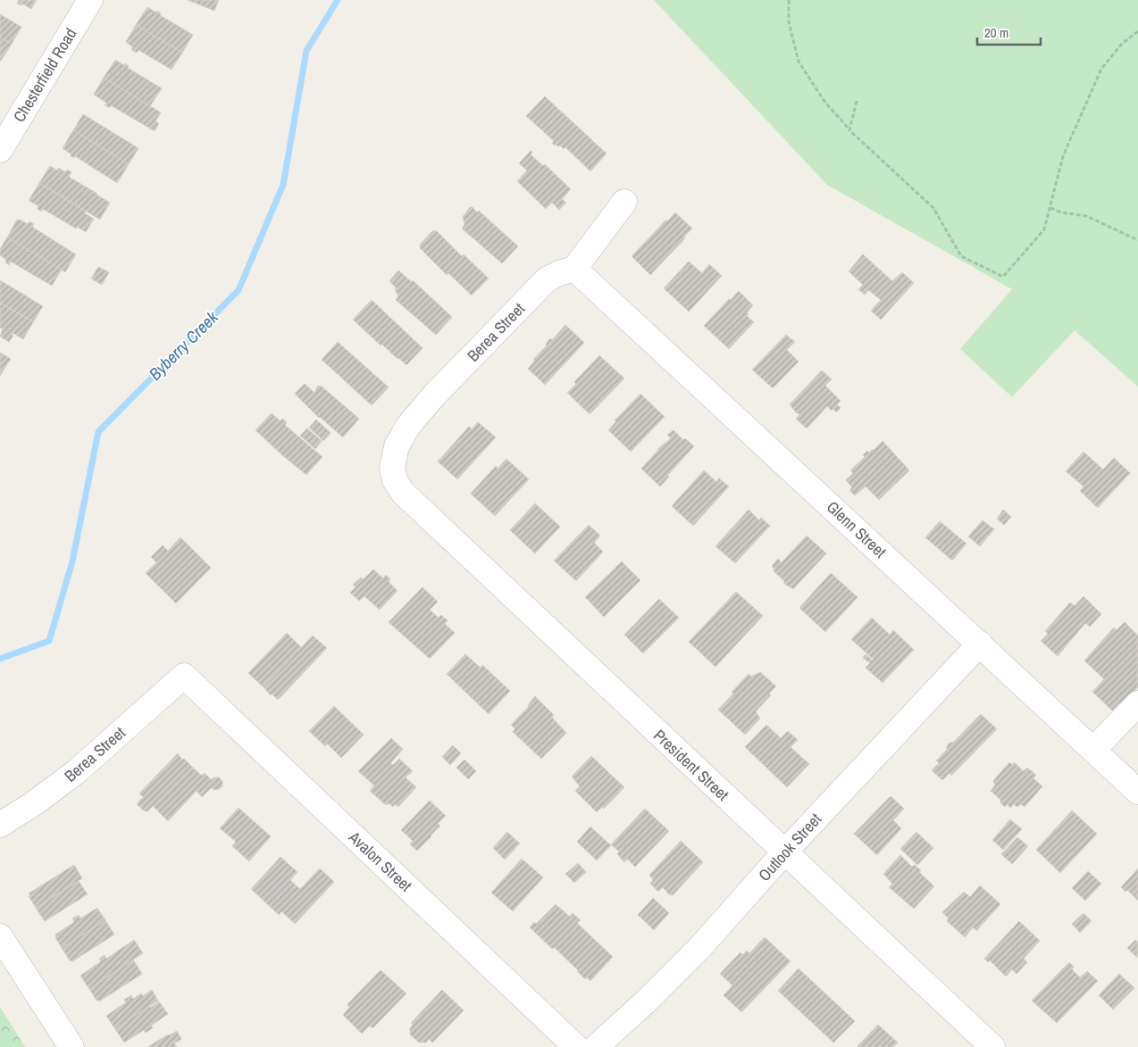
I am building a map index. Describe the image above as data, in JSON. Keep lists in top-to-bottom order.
{
  "streets": {
    "street": [
      "Chesterfield Road",
      "Berea Street",
      "Glenn Street",
      "President Street",
      "Outlook Street",
      "Avalon Street"
    ]
  },
  "crossings": [
    ["Berea Street", "Glenn Street"],
    ["Berea Street", "President Street"],
    ["Berea Street", "Avalon Street"],
    ["Glenn Street", "Outlook Street"],
    ["President Street", "Outlook Street"]
  ],
  "water": ["Byberry Creek"],
  "scale_bar": "20 m"
}
